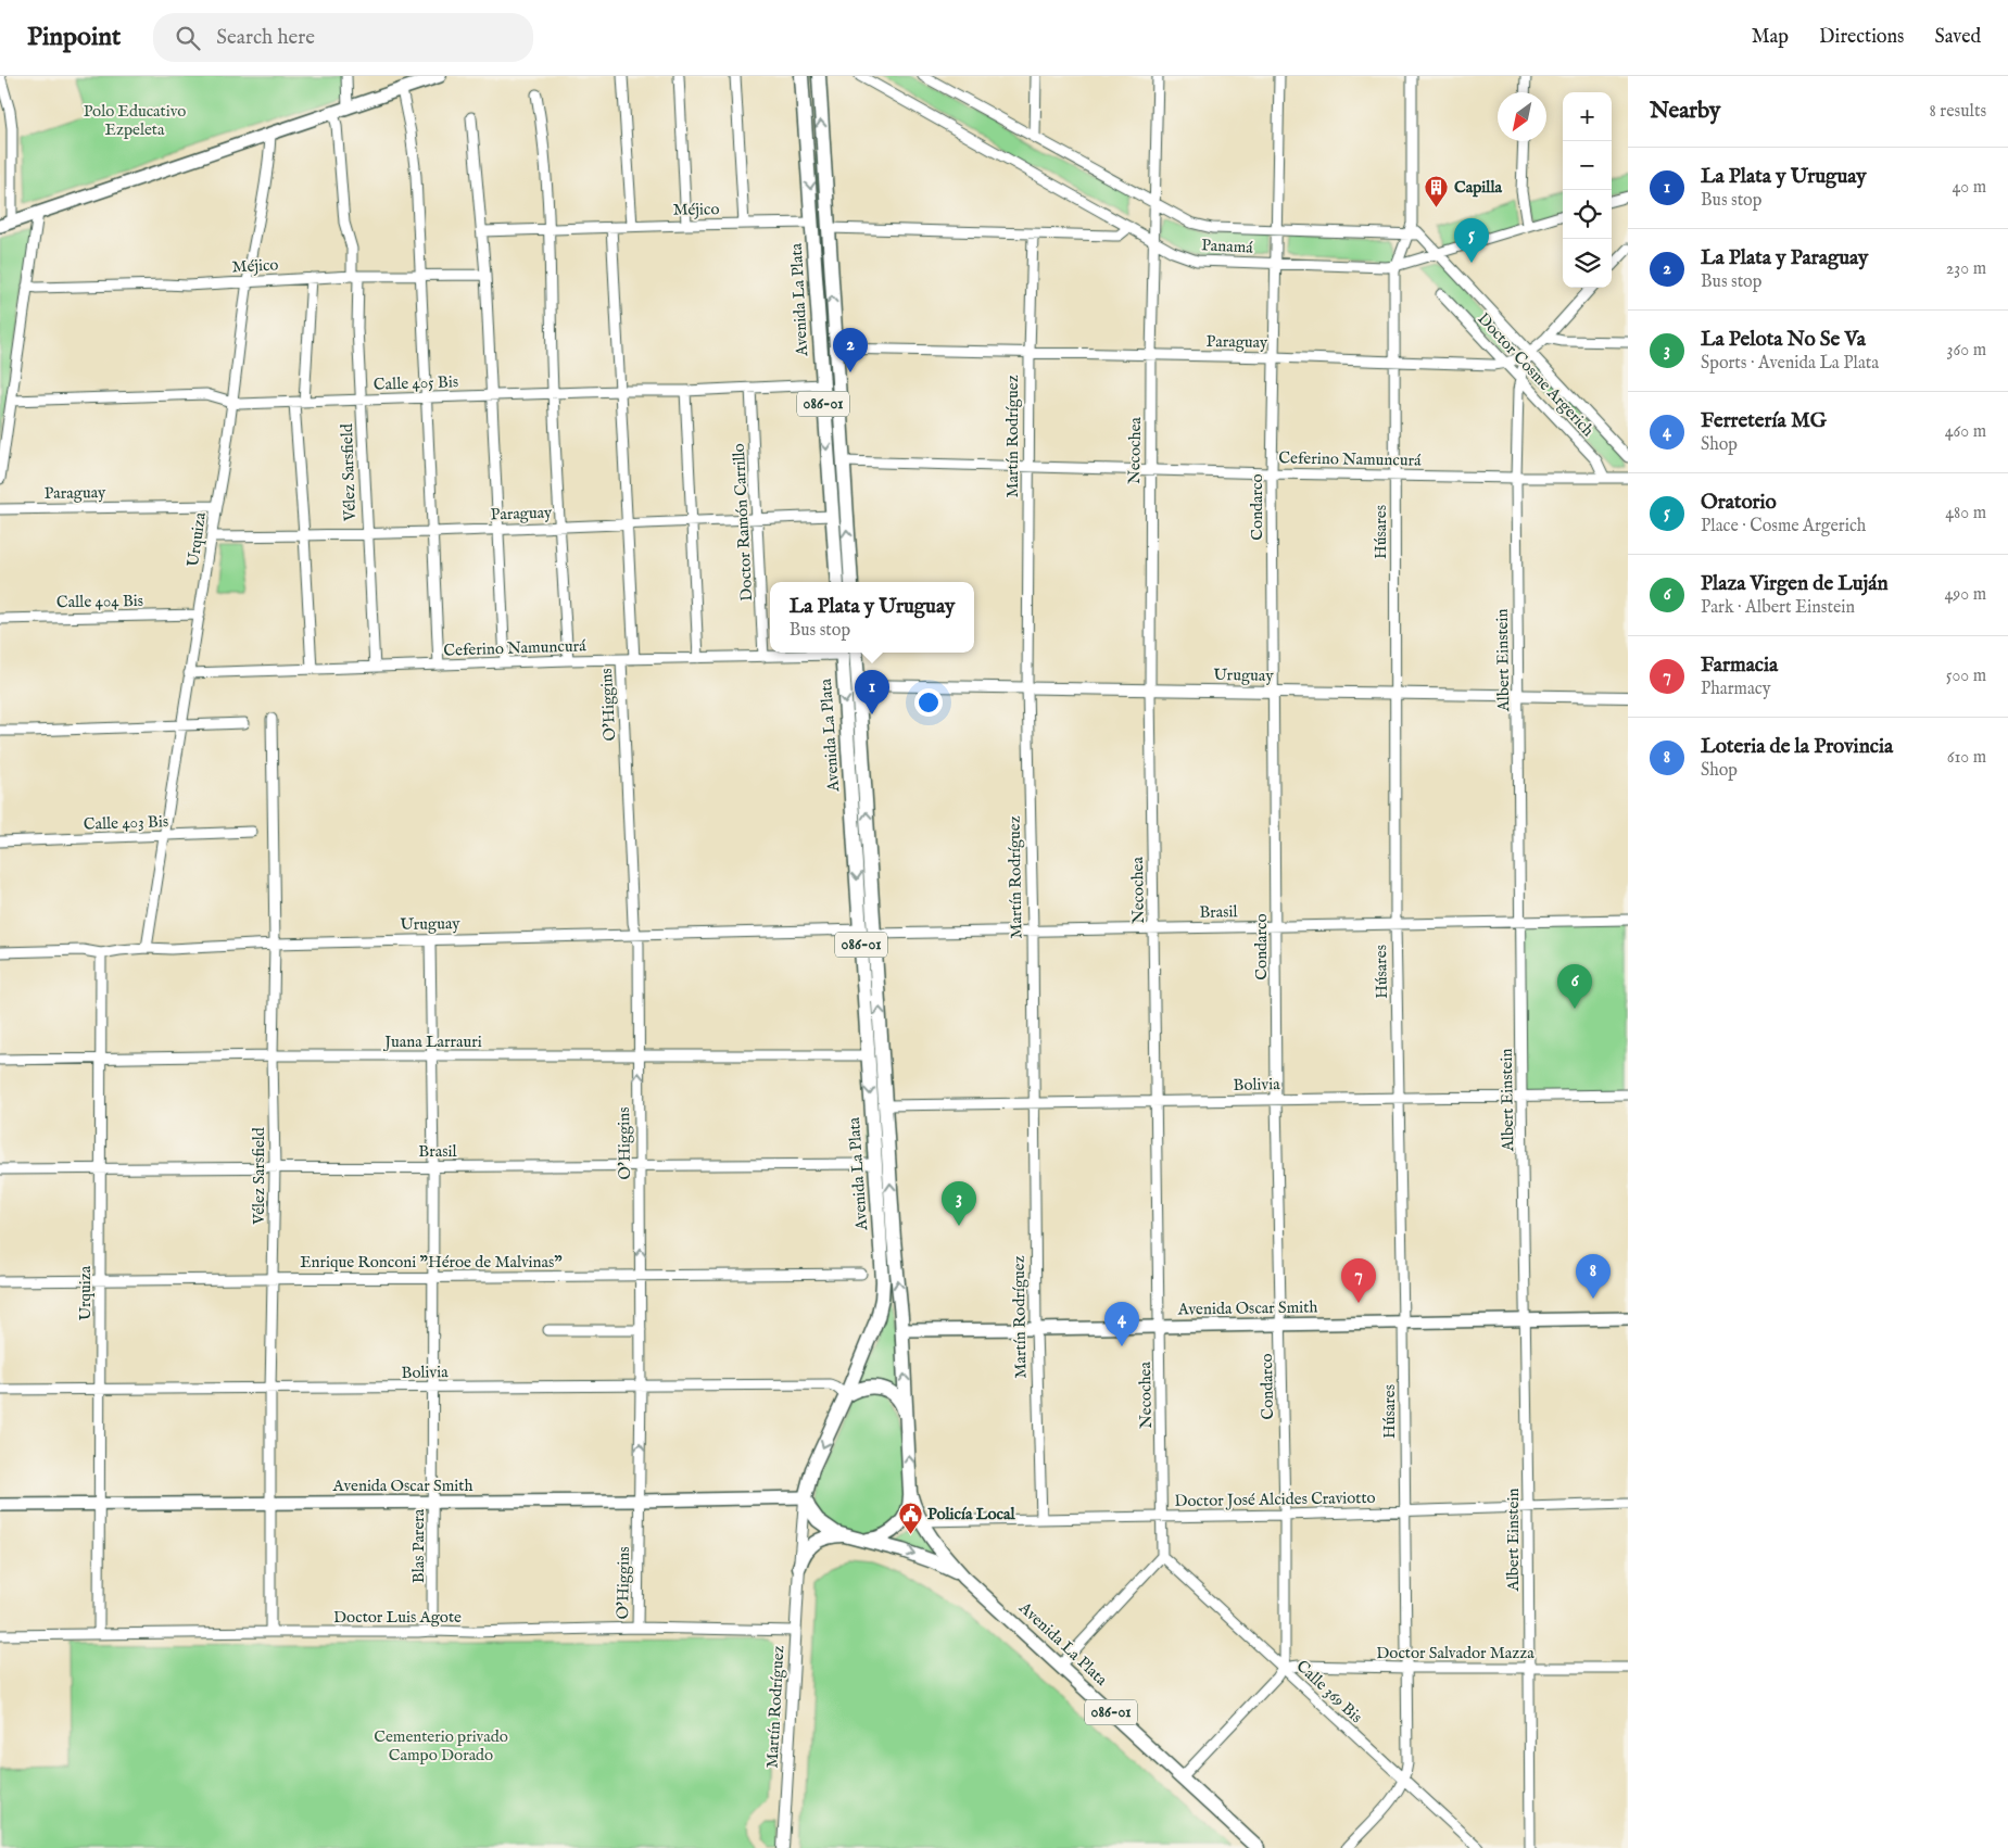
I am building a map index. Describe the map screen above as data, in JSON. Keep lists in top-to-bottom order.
{
  "streets": {
    "main road": ["Avenida La Plata", "086-01", "Avenida Oscar Smith"],
    "street": [
      "Méjico",
      "Panamá",
      "Paraguay",
      "Doctor Cosme Argerich",
      "Calle 405 Bis",
      "Martín Rodríguez",
      "Necochea",
      "Ceferino Namuncurá",
      "Vélez Sarsfield",
      "Condarco",
      "Doctor Ramón Carrillo",
      "Húsares",
      "Urquiza",
      "Calle 404 Bis",
      "Albert Einstein",
      "Uruguay",
      "O'Higgins",
      "Calle 403 Bis",
      "Brasil",
      "Juana Larrauri",
      "Bolivia",
      "Enrique Ronconi \"Héroe de Malvinas\"",
      "Doctor José Alcides Craviotto",
      "Blas Parera",
      "Doctor Luis Agote",
      "Doctor Salvador Mazza",
      "Calle 369 Bis"
    ]
  },
  "crossings": [
    ["Méjico", "Avenida La Plata"],
    ["Méjico", "Vélez Sarsfield"],
    ["Méjico", "Urquiza"],
    ["Méjico", "O'Higgins"],
    ["Panamá", "Doctor Cosme Argerich"],
    ["Panamá", "Necochea"],
    ["Panamá", "Condarco"],
    ["Panamá", "Húsares"],
    ["Avenida La Plata", "Paraguay"],
    ["Avenida La Plata", "Calle 405 Bis"],
    ["Avenida La Plata", "Martín Rodríguez"],
    ["Avenida La Plata", "Ceferino Namuncurá"],
    ["Avenida La Plata", "Uruguay"],
    ["Avenida La Plata", "Brasil"],
    ["Avenida La Plata", "Juana Larrauri"],
    ["Avenida La Plata", "Bolivia"],
    ["Avenida La Plata", "Avenida Oscar Smith"],
    ["Avenida La Plata", "Doctor José Alcides Craviotto"],
    ["Paraguay", "Doctor Cosme Argerich"],
    ["Paraguay", "Martín Rodríguez"],
    ["Paraguay", "Necochea"],
    ["Paraguay", "Vélez Sarsfield"],
    ["Paraguay", "Condarco"],
    ["Paraguay", "Doctor Ramón Carrillo"],
    ["Paraguay", "Húsares"],
    ["Paraguay", "Urquiza"],
    ["Paraguay", "Albert Einstein"],
    ["Paraguay", "O'Higgins"],
    ["Doctor Cosme Argerich", "Ceferino Namuncurá"],
    ["Doctor Cosme Argerich", "Húsares"],
    ["Doctor Cosme Argerich", "Albert Einstein"],
    ["Calle 405 Bis", "Vélez Sarsfield"],
    ["Calle 405 Bis", "Doctor Ramón Carrillo"],
    ["Calle 405 Bis", "Urquiza"],
    ["Calle 405 Bis", "O'Higgins"],
    ["Martín Rodríguez", "Ceferino Namuncurá"],
    ["Martín Rodríguez", "Uruguay"],
    ["Martín Rodríguez", "Brasil"],
    ["Martín Rodríguez", "Bolivia"],
    ["Martín Rodríguez", "Avenida Oscar Smith"],
    ["Martín Rodríguez", "Doctor José Alcides Craviotto"],
    ["Martín Rodríguez", "Doctor Luis Agote"],
    ["Necochea", "Ceferino Namuncurá"],
    ["Necochea", "Uruguay"],
    ["Necochea", "Brasil"],
    ["Necochea", "Bolivia"],
    ["Necochea", "Avenida Oscar Smith"],
    ["Necochea", "Doctor José Alcides Craviotto"],
    ["Necochea", "Calle 369 Bis"],
    ["Ceferino Namuncurá", "Vélez Sarsfield"],
    ["Ceferino Namuncurá", "Condarco"],
    ["Ceferino Namuncurá", "Doctor Ramón Carrillo"],
    ["Ceferino Namuncurá", "Húsares"],
    ["Ceferino Namuncurá", "Urquiza"],
    ["Ceferino Namuncurá", "Albert Einstein"],
    ["Ceferino Namuncurá", "O'Higgins"],
    ["Vélez Sarsfield", "Uruguay"],
    ["Vélez Sarsfield", "Brasil"],
    ["Vélez Sarsfield", "Juana Larrauri"],
    ["Vélez Sarsfield", "Bolivia"],
    ["Vélez Sarsfield", "Enrique Ronconi \"Héroe de Malvinas\""],
    ["Vélez Sarsfield", "Avenida Oscar Smith"],
    ["Vélez Sarsfield", "Doctor Luis Agote"],
    ["Condarco", "Uruguay"],
    ["Condarco", "Brasil"],
    ["Condarco", "Bolivia"],
    ["Condarco", "Avenida Oscar Smith"],
    ["Condarco", "Doctor José Alcides Craviotto"],
    ["Condarco", "Doctor Salvador Mazza"],
    ["Condarco", "Calle 369 Bis"],
    ["Húsares", "Uruguay"],
    ["Húsares", "Brasil"],
    ["Húsares", "Bolivia"],
    ["Húsares", "Avenida Oscar Smith"],
    ["Húsares", "Doctor José Alcides Craviotto"],
    ["Húsares", "Doctor Salvador Mazza"],
    ["Húsares", "Calle 369 Bis"],
    ["Urquiza", "Calle 404 Bis"],
    ["Urquiza", "Uruguay"],
    ["Urquiza", "Calle 403 Bis"],
    ["Urquiza", "Brasil"],
    ["Urquiza", "Juana Larrauri"],
    ["Urquiza", "Bolivia"],
    ["Urquiza", "Enrique Ronconi \"Héroe de Malvinas\""],
    ["Urquiza", "Avenida Oscar Smith"],
    ["Urquiza", "Doctor Luis Agote"],
    ["Albert Einstein", "Uruguay"],
    ["Albert Einstein", "Brasil"],
    ["Albert Einstein", "Bolivia"],
    ["Albert Einstein", "Avenida Oscar Smith"],
    ["Albert Einstein", "Doctor José Alcides Craviotto"],
    ["Albert Einstein", "Doctor Salvador Mazza"],
    ["Uruguay", "O'Higgins"],
    ["Uruguay", "Brasil"],
    ["Uruguay", "Blas Parera"],
    ["O'Higgins", "Brasil"],
    ["O'Higgins", "Juana Larrauri"],
    ["O'Higgins", "Bolivia"],
    ["O'Higgins", "Enrique Ronconi \"Héroe de Malvinas\""],
    ["O'Higgins", "Avenida Oscar Smith"],
    ["O'Higgins", "Doctor Luis Agote"],
    ["Brasil", "Blas Parera"],
    ["Juana Larrauri", "Blas Parera"],
    ["Bolivia", "Avenida Oscar Smith"],
    ["Bolivia", "Blas Parera"],
    ["Enrique Ronconi \"Héroe de Malvinas\"", "Blas Parera"],
    ["Avenida Oscar Smith", "Blas Parera"],
    ["Blas Parera", "Doctor Luis Agote"],
    ["Doctor Salvador Mazza", "Calle 369 Bis"]
  ],
  "parks": ["Polo Educativo Ezpeleta", "Cementerio privado Campo Dorado"],
  "places": {
    "building": ["Capilla"],
    "public building": ["Policía Local"]
  },
  "north": "bottom left",
  "page": {
    "header": "Pinpoint",
    "search": "Search here",
    "nav": ["Map", "Directions", "Saved"],
    "heading": ["Nearby", "8 results"],
    "map_buttons": ["+", "−"],
    "list": [
      {
        "mark": "1",
        "name": "La Plata y Uruguay",
        "note": "Bus stop",
        "value": "40 m"
      },
      {
        "mark": "2",
        "name": "La Plata y Paraguay",
        "note": "Bus stop",
        "value": "230 m"
      },
      {
        "mark": "3",
        "name": "La Pelota No Se Va",
        "note": "Sports · Avenida La Plata",
        "value": "360 m"
      },
      {
        "mark": "4",
        "name": "Ferretería MG",
        "note": "Shop",
        "value": "460 m"
      },
      {
        "mark": "5",
        "name": "Oratorio",
        "note": "Place · Cosme Argerich",
        "value": "480 m"
      },
      {
        "mark": "6",
        "name": "Plaza Virgen de Luján",
        "note": "Park · Albert Einstein",
        "value": "490 m"
      },
      {
        "mark": "7",
        "name": "Farmacia",
        "note": "Pharmacy",
        "value": "500 m"
      },
      {
        "mark": "8",
        "name": "Loteria de la Provincia",
        "note": "Shop",
        "value": "610 m"
      }
    ],
    "pins": [
      "5",
      "2",
      "1",
      "6",
      "3",
      "8",
      "7",
      "4"
    ],
    "popup": ["La Plata y Uruguay", "Bus stop"]
  }
}
